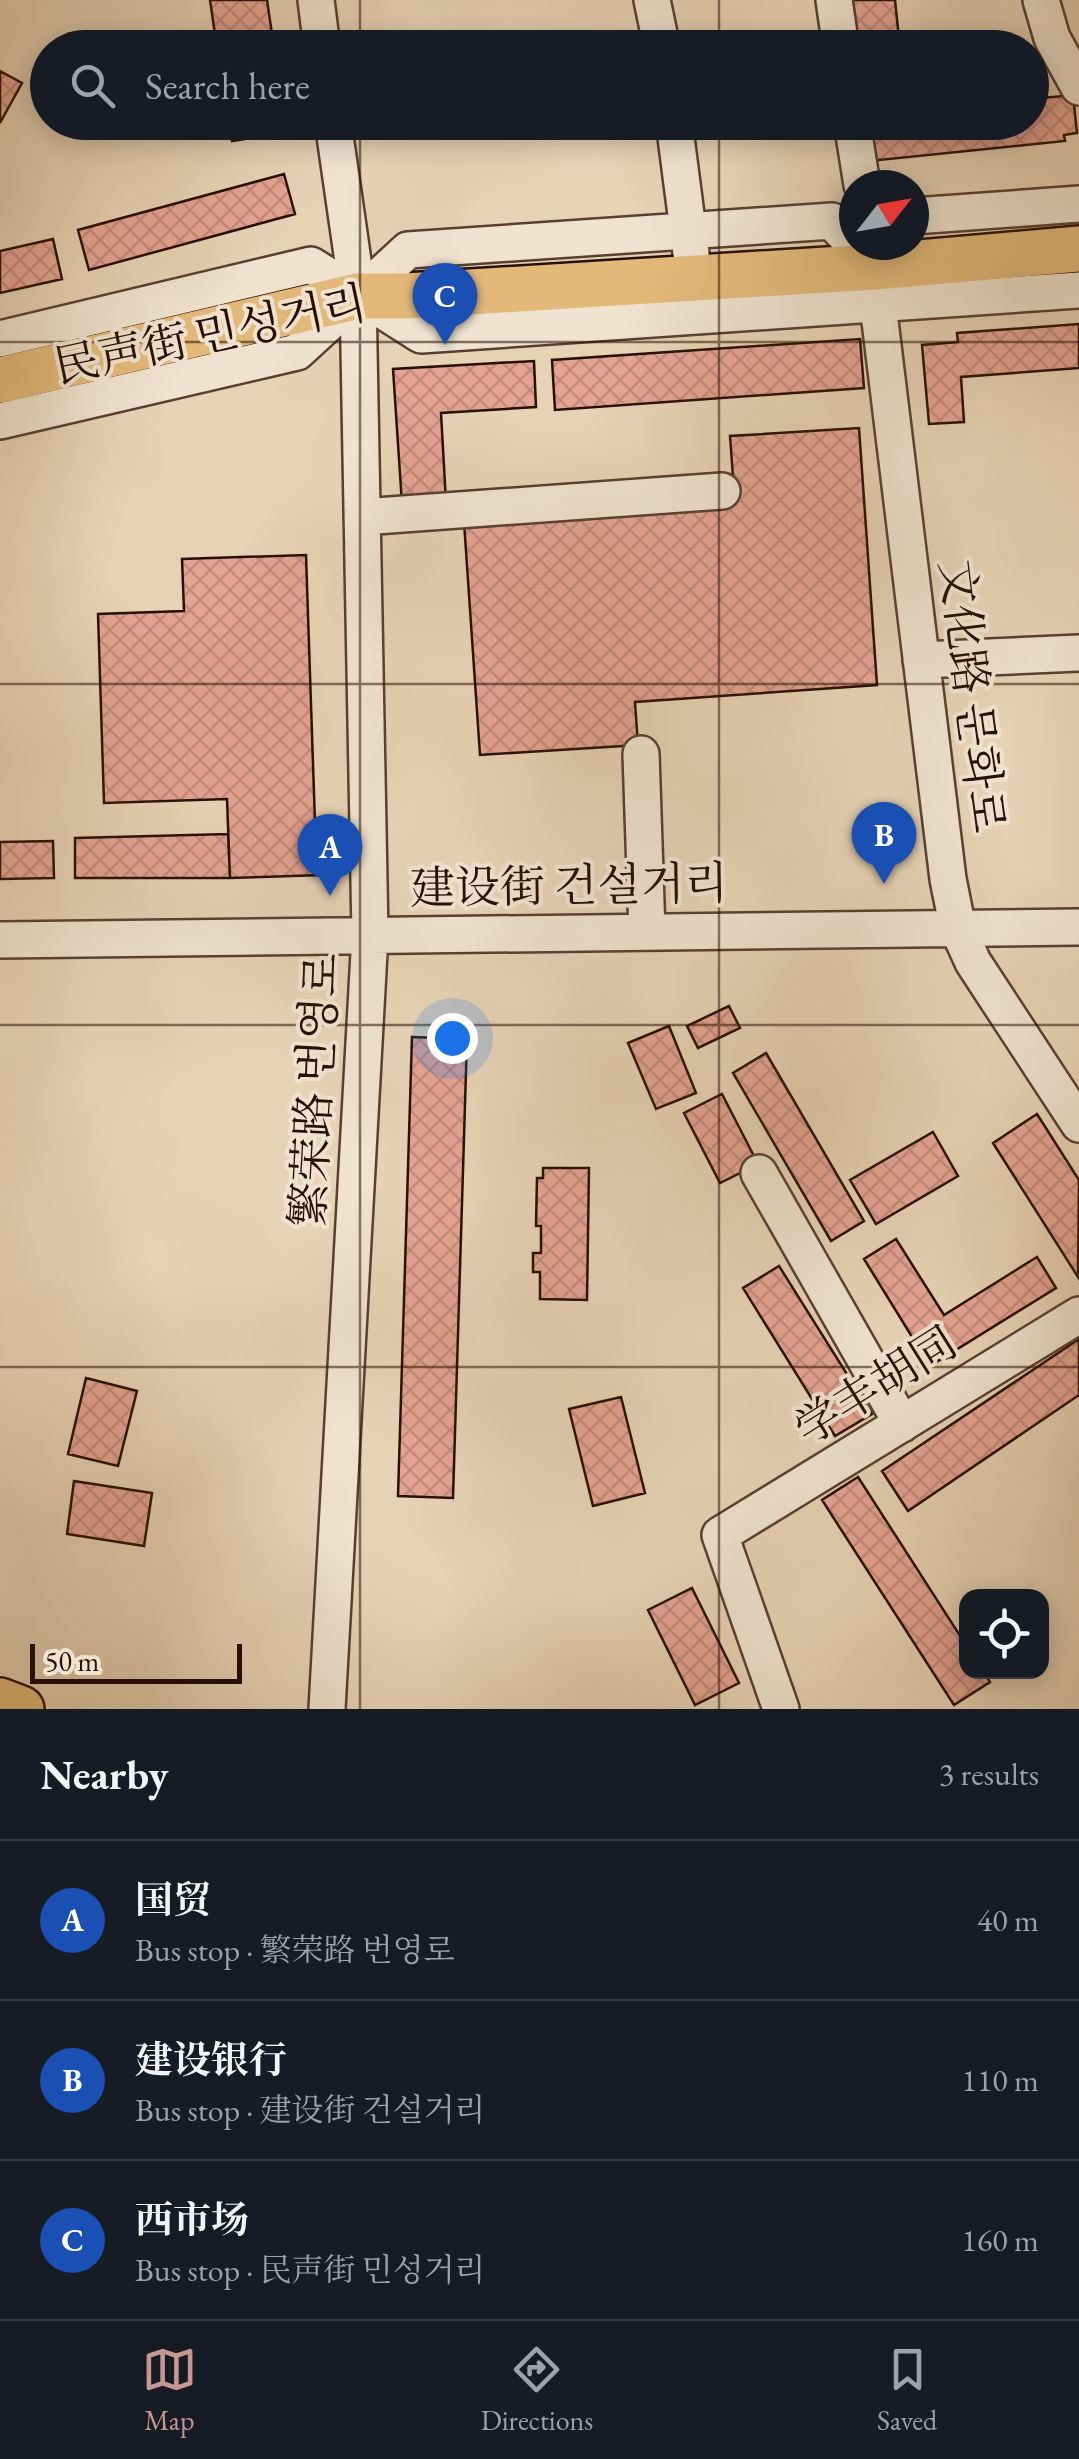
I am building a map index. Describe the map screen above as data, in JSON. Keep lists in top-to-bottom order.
{
  "streets": {
    "main road": ["民声街 민성거리"],
    "street": [
      "文化路 문화로",
      "建设街 건설거리",
      "繁荣路 번영로",
      "学丰胡同"
    ]
  },
  "crossings": [
    ["民声街 민성거리", "文化路 문화로"],
    ["民声街 민성거리", "繁荣路 번영로"],
    ["文化路 문화로", "建设街 건설거리"],
    ["建设街 건설거리", "繁荣路 번영로"]
  ],
  "scale_bar": "50 m",
  "north": "top right",
  "page": {
    "search": "Search here",
    "pins": ["C", "B", "A"],
    "scale": "50 m",
    "heading": ["Nearby", "3 results"],
    "list": [
      {
        "mark": "A",
        "name": "国贸",
        "note": "Bus stop · 繁荣路 번영로",
        "value": "40 m"
      },
      {
        "mark": "B",
        "name": "建设银行",
        "note": "Bus stop · 建设街 건설거리",
        "value": "110 m"
      },
      {
        "mark": "C",
        "name": "西市场",
        "note": "Bus stop · 民声街 민성거리",
        "value": "160 m"
      }
    ],
    "nav": ["Map", "Directions", "Saved"]
  }
}
